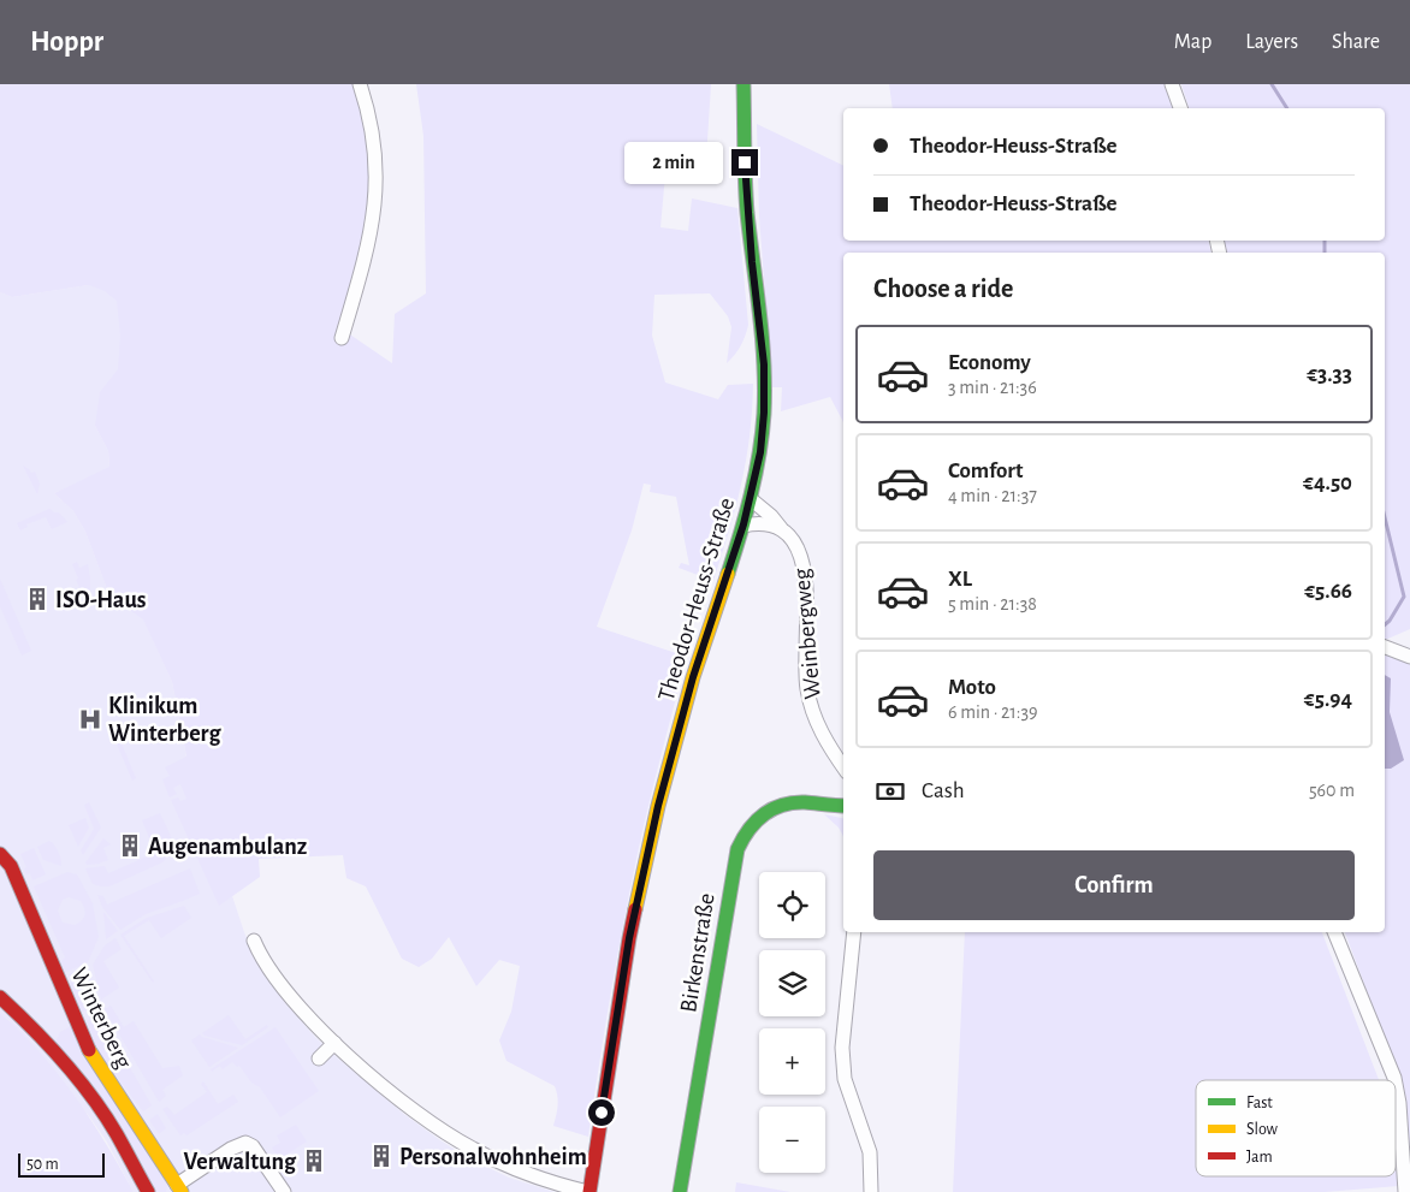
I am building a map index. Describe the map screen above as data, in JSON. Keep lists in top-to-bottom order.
{
  "streets": {
    "street": [
      "Theodor-Heuss-Straße",
      "Weinbergweg",
      "Birkenstraße",
      "Winterberg"
    ]
  },
  "crossings": [
    ["Theodor-Heuss-Straße", "Weinbergweg"]
  ],
  "places": {
    "building": [
      "ISO-Haus",
      "Augenambulanz",
      "Personalwohnheim",
      "Verwaltung"
    ],
    "hospital": ["Klinikum Winterberg"]
  },
  "legend": ["Fast", "Slow", "Jam"],
  "scale_bar": "50 m",
  "page": {
    "header": "Hoppr",
    "nav": ["Map", "Layers", "Share"],
    "banner": ["Theodor-Heuss-Straße", "Theodor-Heuss-Straße"],
    "bubble": "2 min",
    "heading": "Choose a ride",
    "list": [
      {
        "name": "Economy",
        "note": "3 min · 21:36",
        "value": "€3.33"
      },
      {
        "name": "Comfort",
        "note": "4 min · 21:37",
        "value": "€4.50"
      },
      {
        "name": "XL",
        "note": "5 min · 21:38",
        "value": "€5.66"
      },
      {
        "name": "Moto",
        "note": "6 min · 21:39",
        "value": "€5.94"
      }
    ],
    "pay": ["Cash", "560 m"],
    "buttons": "Confirm",
    "map_buttons": ["+", "−"],
    "scale": "50 m"
  }
}
